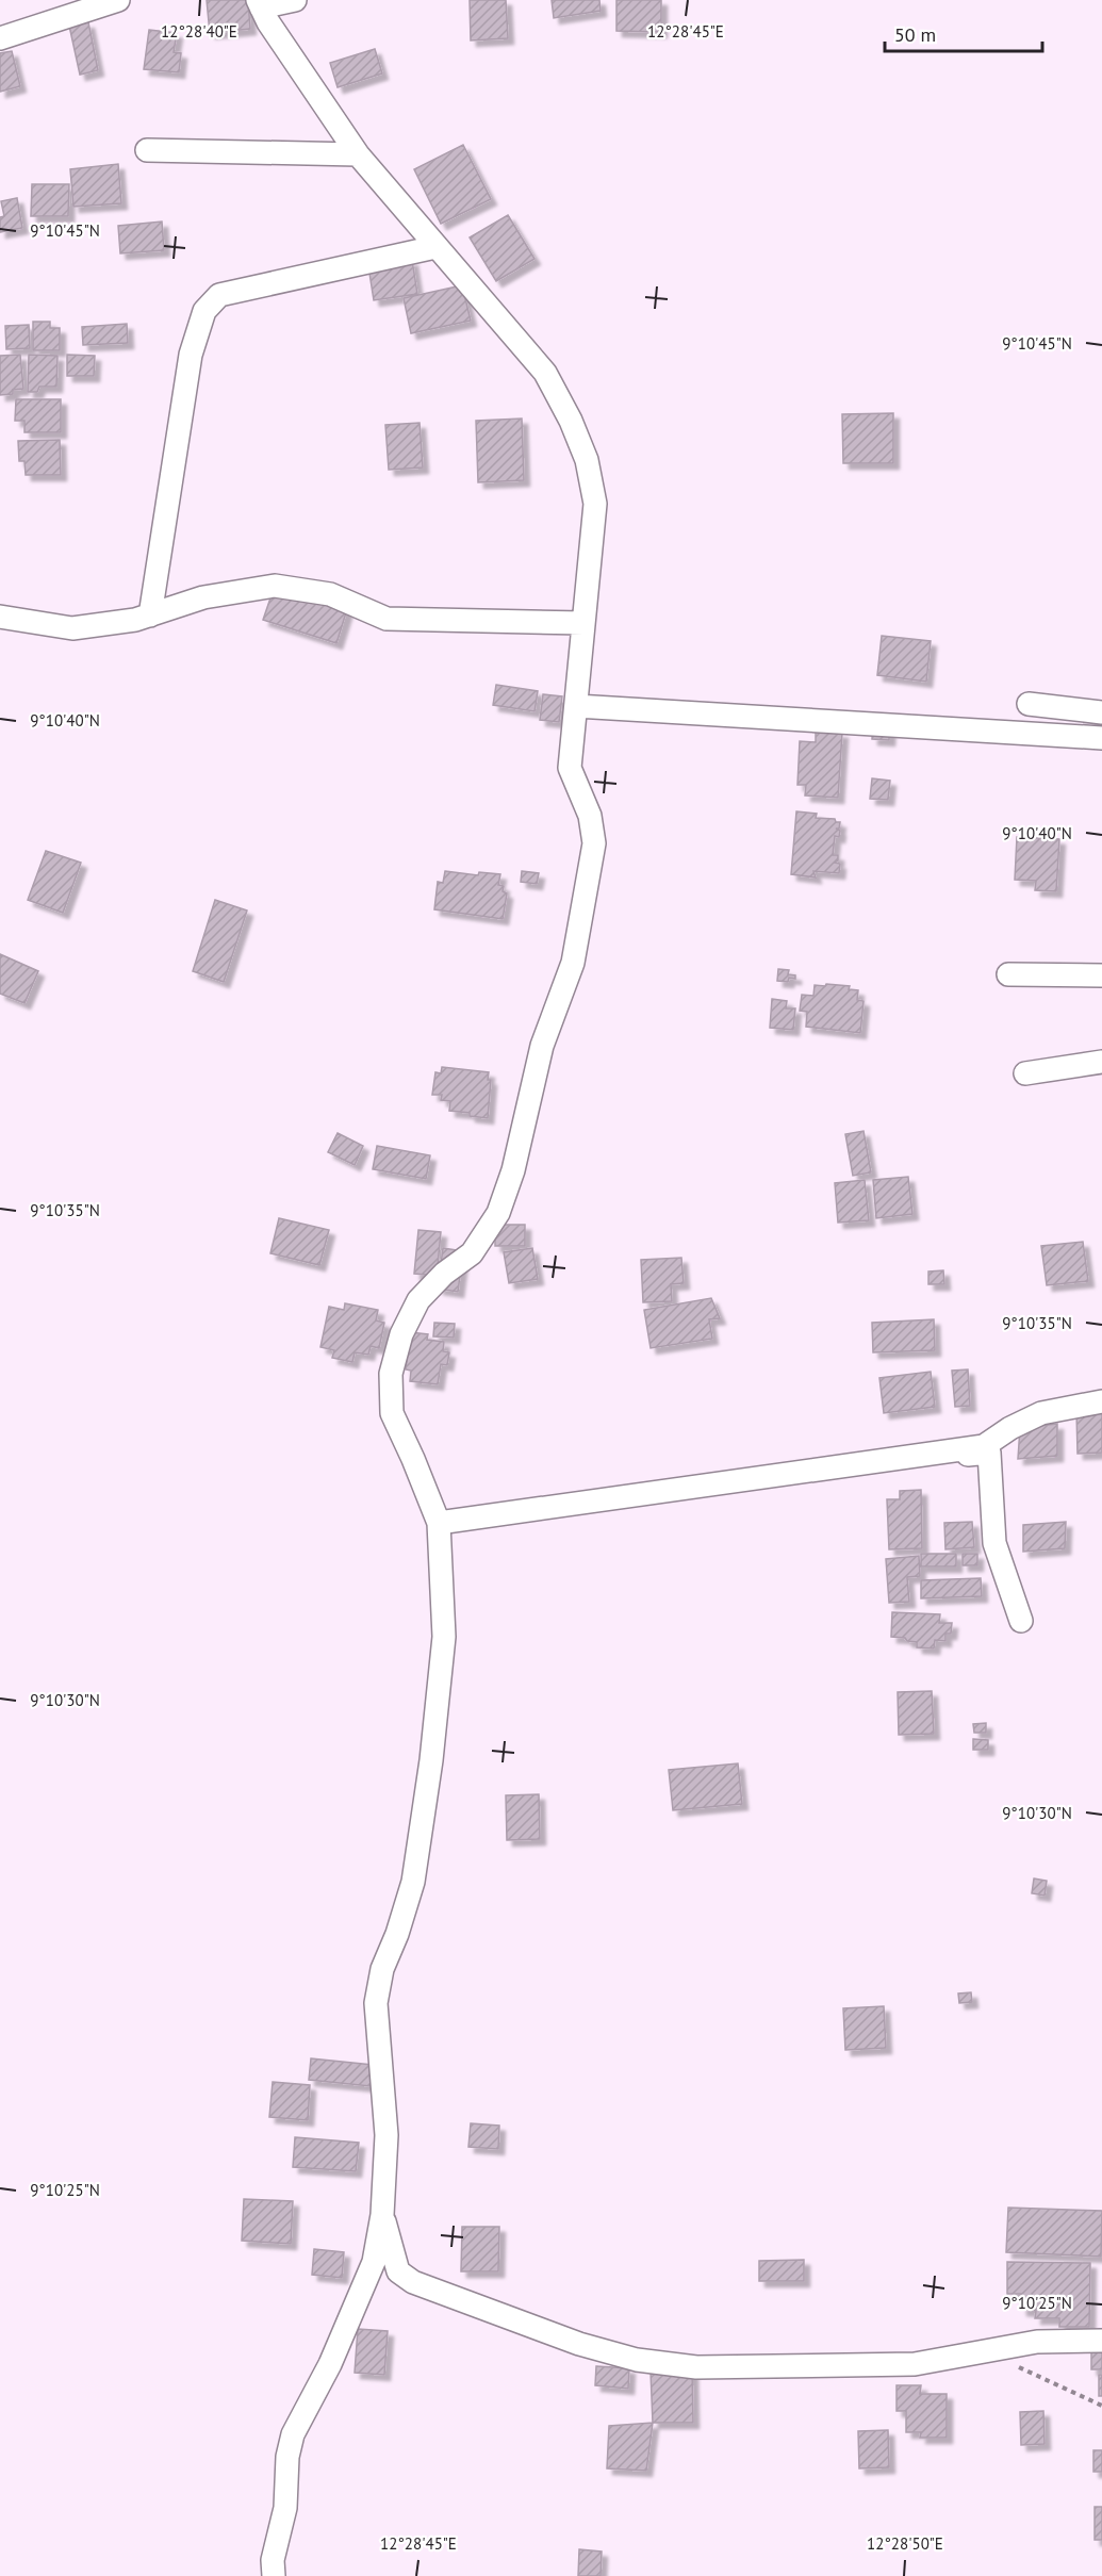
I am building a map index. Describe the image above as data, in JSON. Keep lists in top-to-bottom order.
{
  "scale_bar": "50 m",
  "coordinates": [
    "12°28'40\"E",
    "12°28'45\"E",
    "9°10'45\"N",
    "9°10'40\"N",
    "9°10'35\"N",
    "9°10'30\"N",
    "9°10'25\"N",
    "12°28'50\"E"
  ]
}
